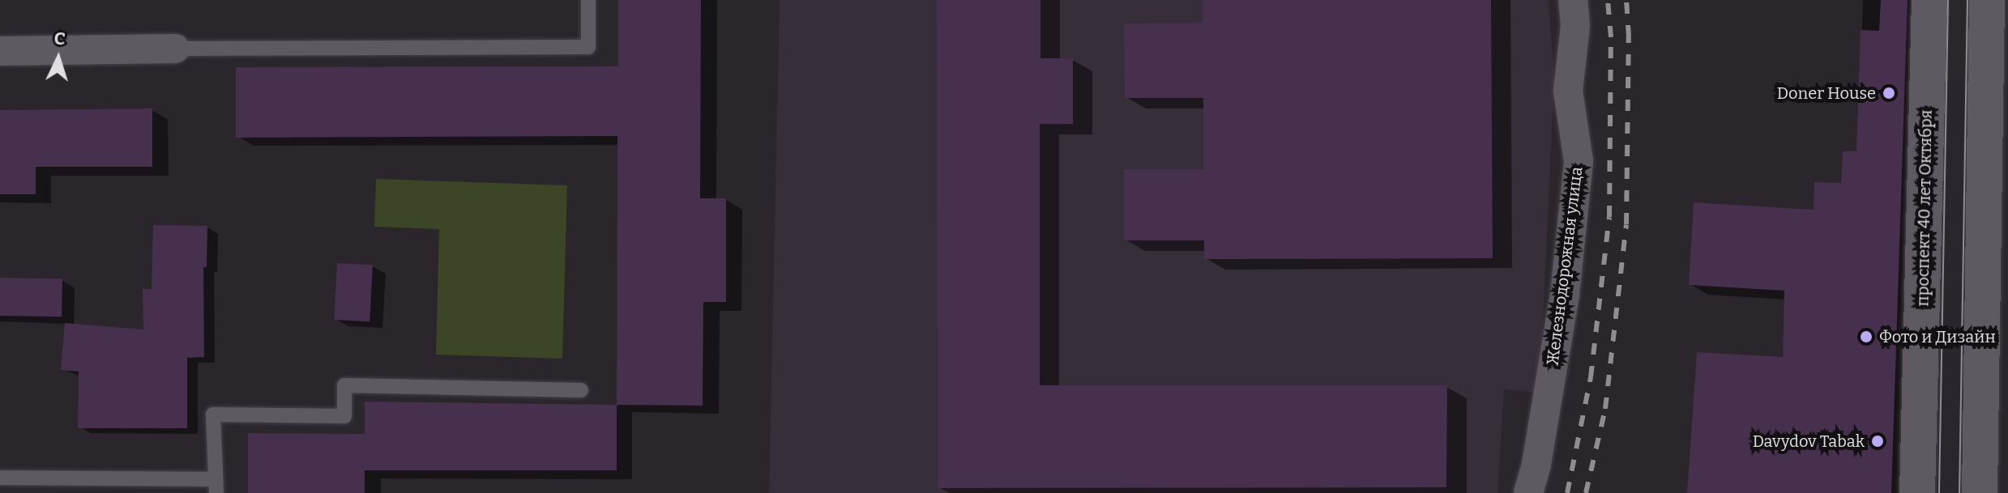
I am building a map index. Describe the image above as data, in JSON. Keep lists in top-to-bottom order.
{
  "streets": {
    "street": ["проспект 40 лет Октября", "Железнодорожная улица"]
  },
  "places": ["Doner House", "Фото и Дизайн", "Davydov Tabak"],
  "north": "top"
}
